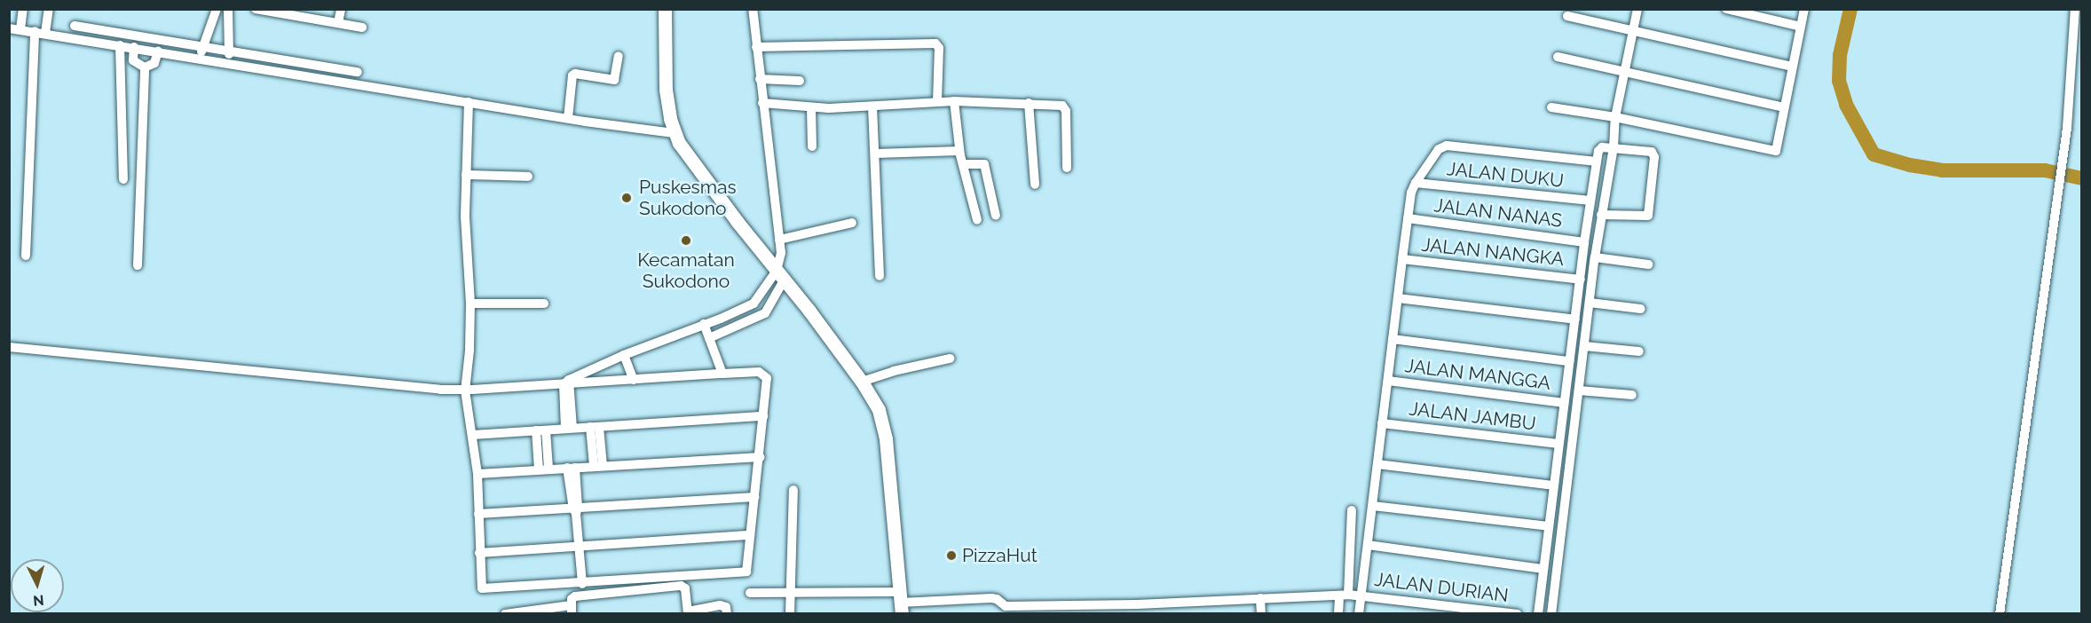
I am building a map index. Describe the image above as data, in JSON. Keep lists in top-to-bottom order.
{
  "streets": {
    "street": [
      "JALAN DUKU",
      "JALAN NANAS",
      "JALAN NANGKA",
      "JALAN MANGGA",
      "JALAN JAMBU",
      "JALAN DURIAN"
    ]
  },
  "places": ["Puskesmas Sukodono", "Kecamatan Sukodono", "PizzaHut"],
  "north": "bottom"
}
